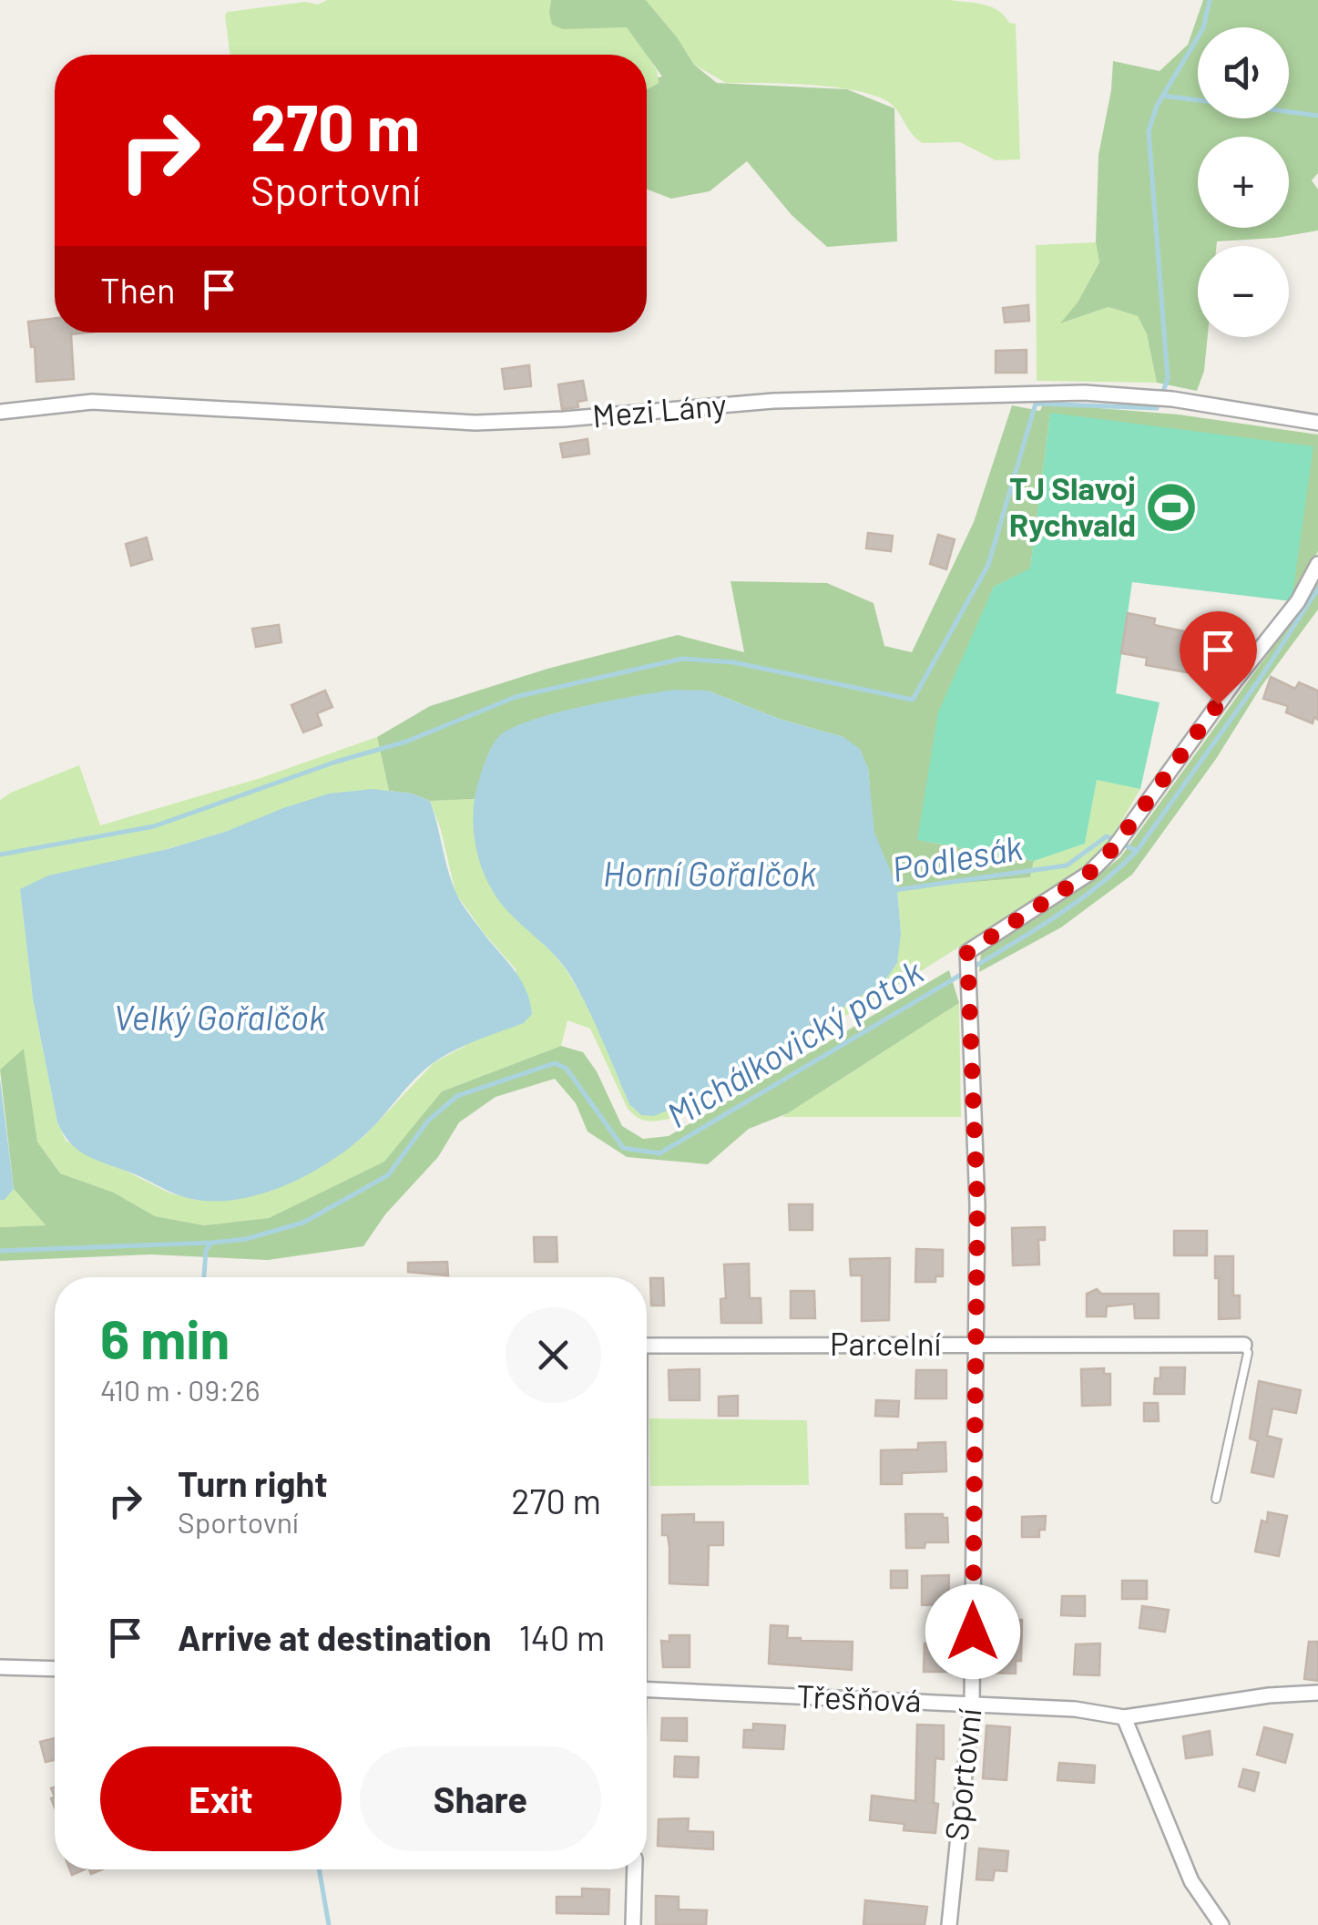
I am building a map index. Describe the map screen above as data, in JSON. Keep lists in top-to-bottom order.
{
  "streets": {
    "street": [
      "Mezi Lány",
      "Parcelní",
      "Třešňová",
      "Sportovní"
    ]
  },
  "crossings": [
    ["Parcelní", "Sportovní"],
    ["Třešňová", "Sportovní"]
  ],
  "water": [
    "Podlesák",
    "Horní Gořalčok",
    "Velký Gořalčok",
    "Michálkovický potok"
  ],
  "places": {
    "sports": ["TJ Slavoj Rychvald"]
  },
  "page": {
    "map_buttons": ["+", "−"],
    "turn": ["270 m", "Sportovní"],
    "then": "Then",
    "heading": ["6 min", "410 m · 09:26"],
    "list": [
      {
        "name": "Turn right",
        "note": "Sportovní",
        "value": "270 m"
      },
      {
        "name": "Arrive at destination",
        "value": "140 m"
      }
    ],
    "buttons": ["Exit", "Share"]
  }
}
